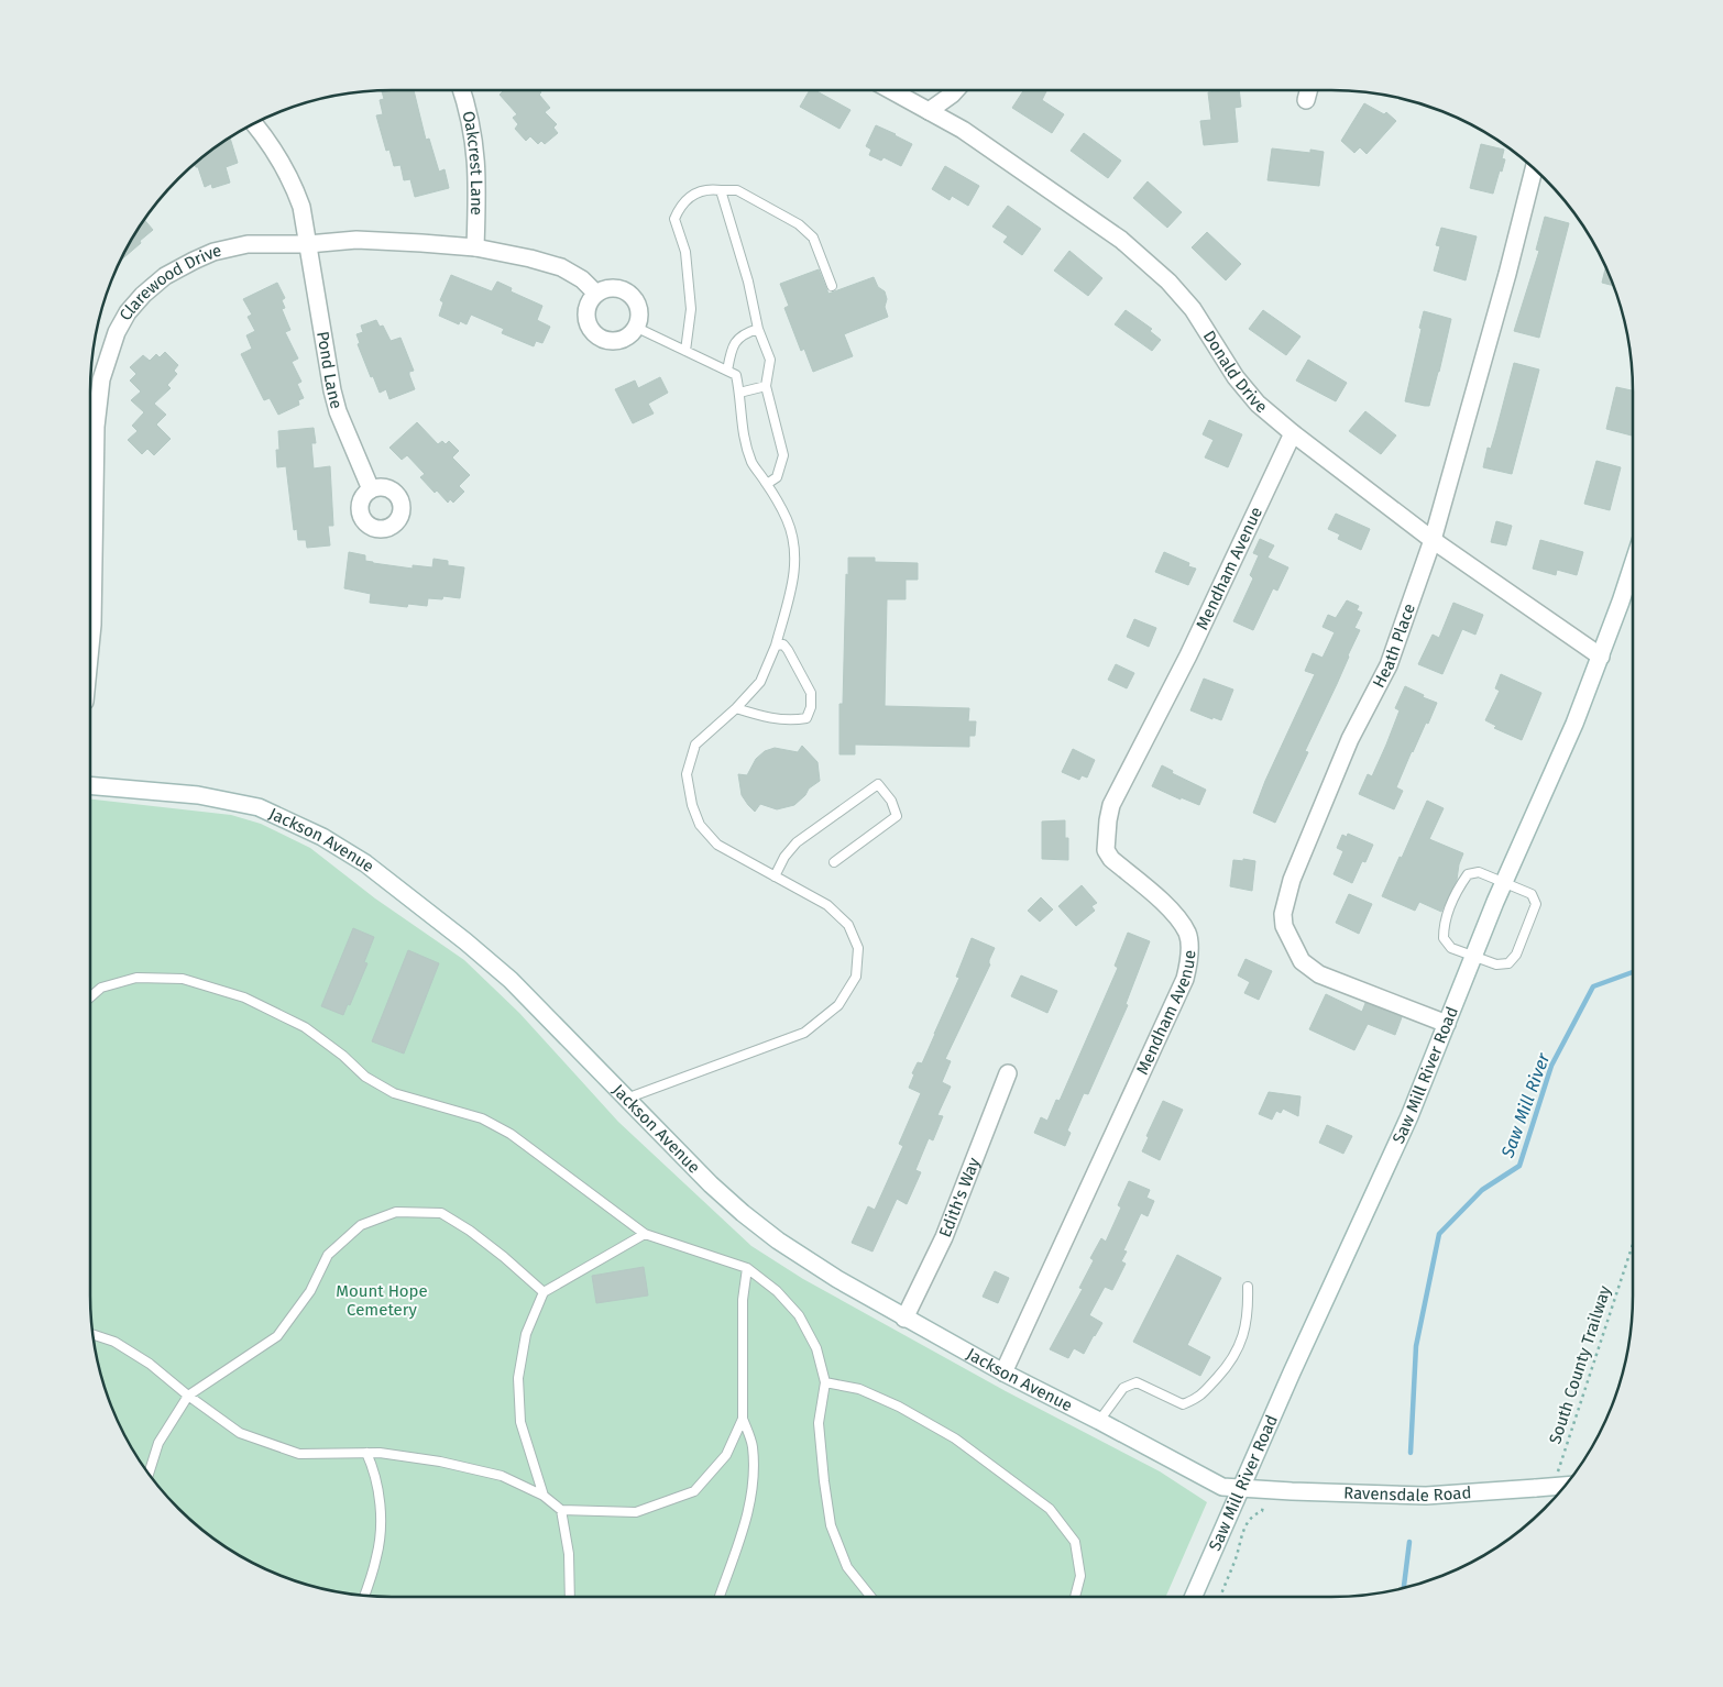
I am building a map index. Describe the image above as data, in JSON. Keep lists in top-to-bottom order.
{
  "streets": {
    "street": [
      "Oakcrest Lane",
      "Clarewood Drive",
      "Pond Lane",
      "Donald Drive",
      "Mendham Avenue",
      "Heath Place",
      "Jackson Avenue",
      "Saw Mill River Road",
      "Edith's Way",
      "Ravensdale Road"
    ],
    "path": ["South County Trailway"]
  },
  "crossings": [
    ["Oakcrest Lane", "Clarewood Drive"],
    ["Clarewood Drive", "Pond Lane"],
    ["Donald Drive", "Mendham Avenue"],
    ["Donald Drive", "Heath Place"],
    ["Donald Drive", "Saw Mill River Road"],
    ["Mendham Avenue", "Jackson Avenue"],
    ["Heath Place", "Saw Mill River Road"],
    ["Jackson Avenue", "Saw Mill River Road"],
    ["Jackson Avenue", "Edith's Way"],
    ["Jackson Avenue", "Ravensdale Road"],
    ["Saw Mill River Road", "Ravensdale Road"]
  ],
  "water": ["Saw Mill River"],
  "parks": ["Mount Hope Cemetery"]
}
